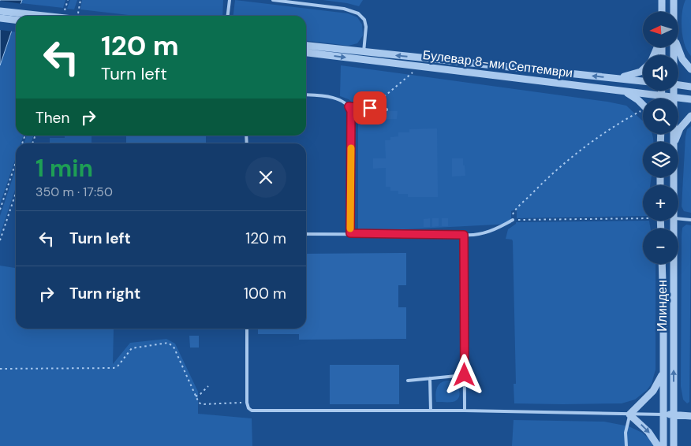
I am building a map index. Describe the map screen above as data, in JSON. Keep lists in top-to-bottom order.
{
  "streets": {
    "street": ["Булевар 8-ми Септември", "Илинден"]
  },
  "crossings": [
    ["Булевар 8-ми Септември", "Илинден"]
  ],
  "north": "left",
  "page": {
    "map_buttons": ["+", "−"],
    "turn": ["120 m", "Turn left"],
    "then": "Then",
    "heading": ["1 min", "350 m · 17:50"],
    "list": [
      {
        "name": "Turn left",
        "value": "120 m"
      },
      {
        "name": "Turn right",
        "value": "100 m"
      }
    ]
  }
}
